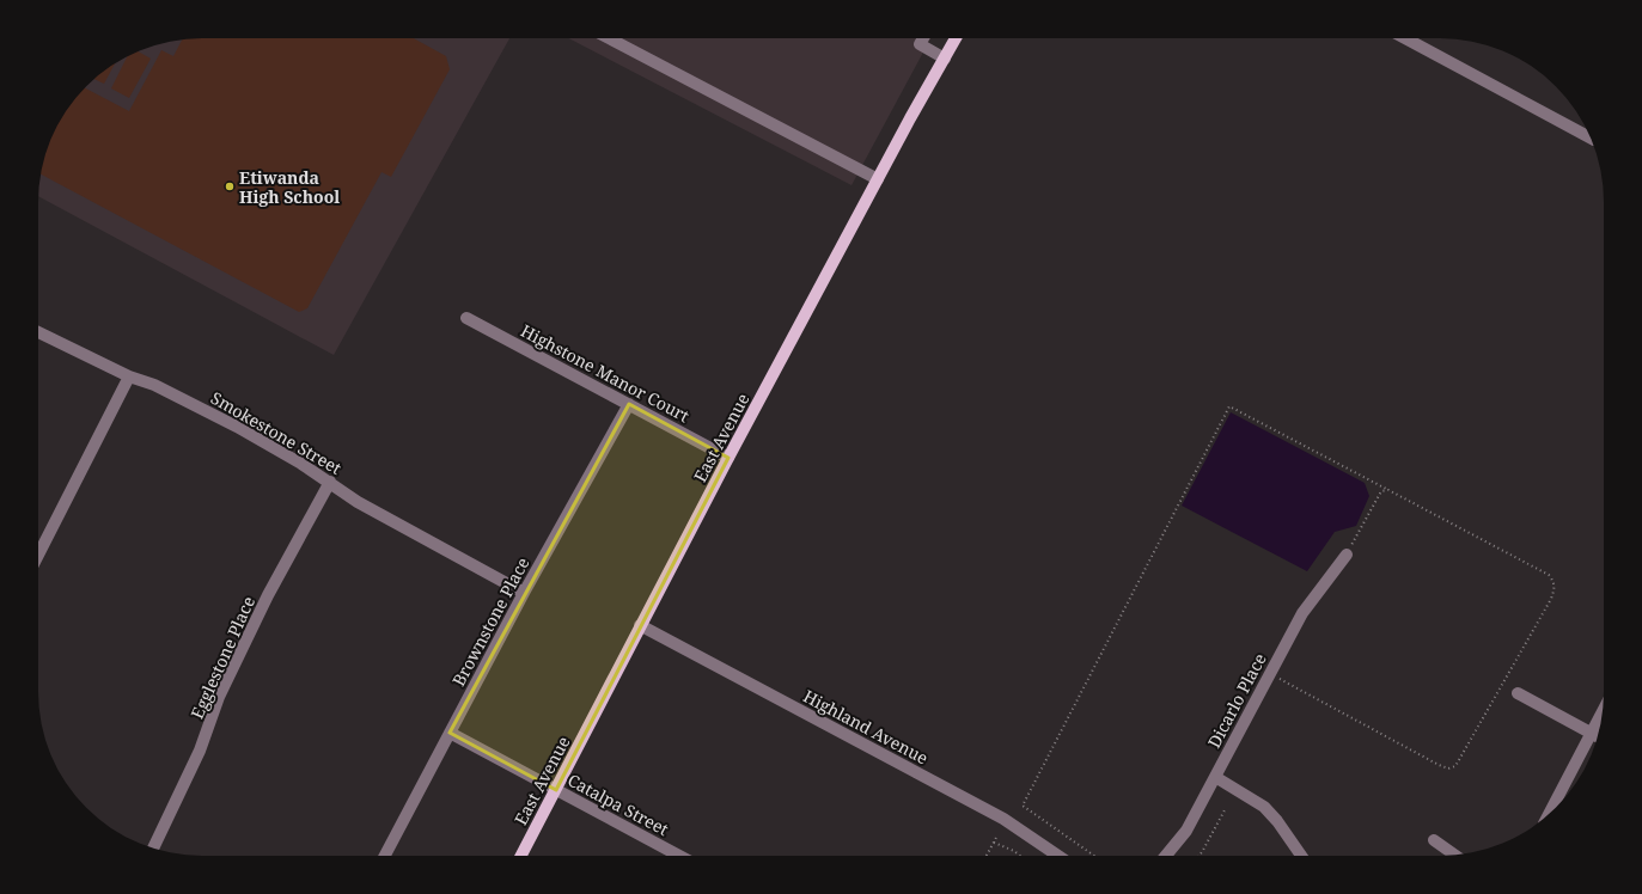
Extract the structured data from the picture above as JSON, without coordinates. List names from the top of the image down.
{
  "streets": {
    "main road": ["East Avenue"],
    "street": [
      "Highstone Manor Court",
      "Smokestone Street",
      "Brownstone Place",
      "Egglestone Place",
      "Dicarlo Place",
      "Highland Avenue",
      "Catalpa Street"
    ]
  },
  "crossings": [
    ["Highstone Manor Court", "East Avenue"],
    ["Highstone Manor Court", "Brownstone Place"],
    ["Smokestone Street", "Brownstone Place"],
    ["Smokestone Street", "Egglestone Place"],
    ["East Avenue", "Highland Avenue"],
    ["East Avenue", "Catalpa Street"],
    ["Brownstone Place", "Catalpa Street"]
  ],
  "places": ["Etiwanda High School"]
}
